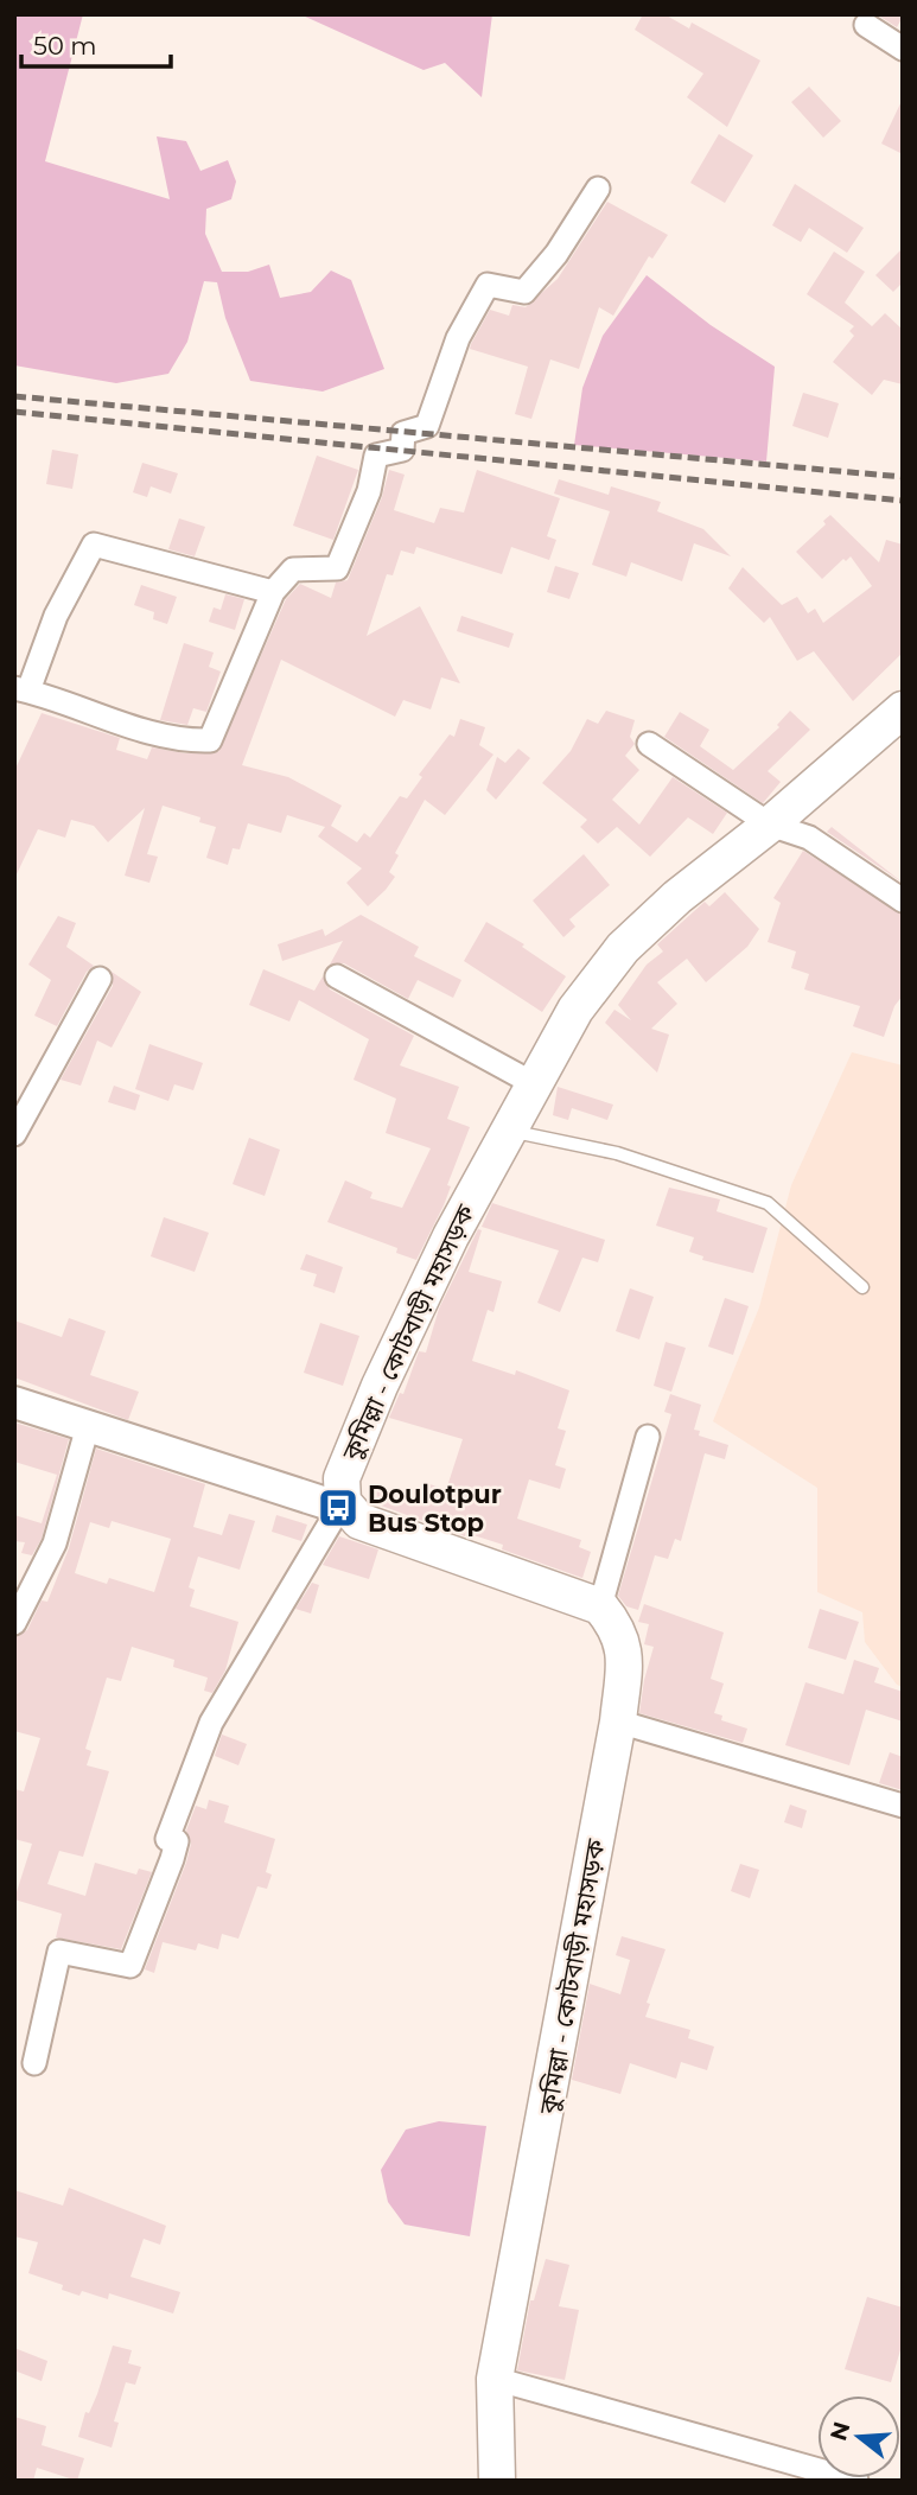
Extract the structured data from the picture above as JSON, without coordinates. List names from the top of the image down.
{
  "streets": {
    "main road": ["কুমিল্লা - কোটবাড়ী মহাসড়ক"]
  },
  "places": {
    "bus stop": ["Doulotpur Bus Stop"]
  },
  "scale_bar": "50 m",
  "north": "left"
}
